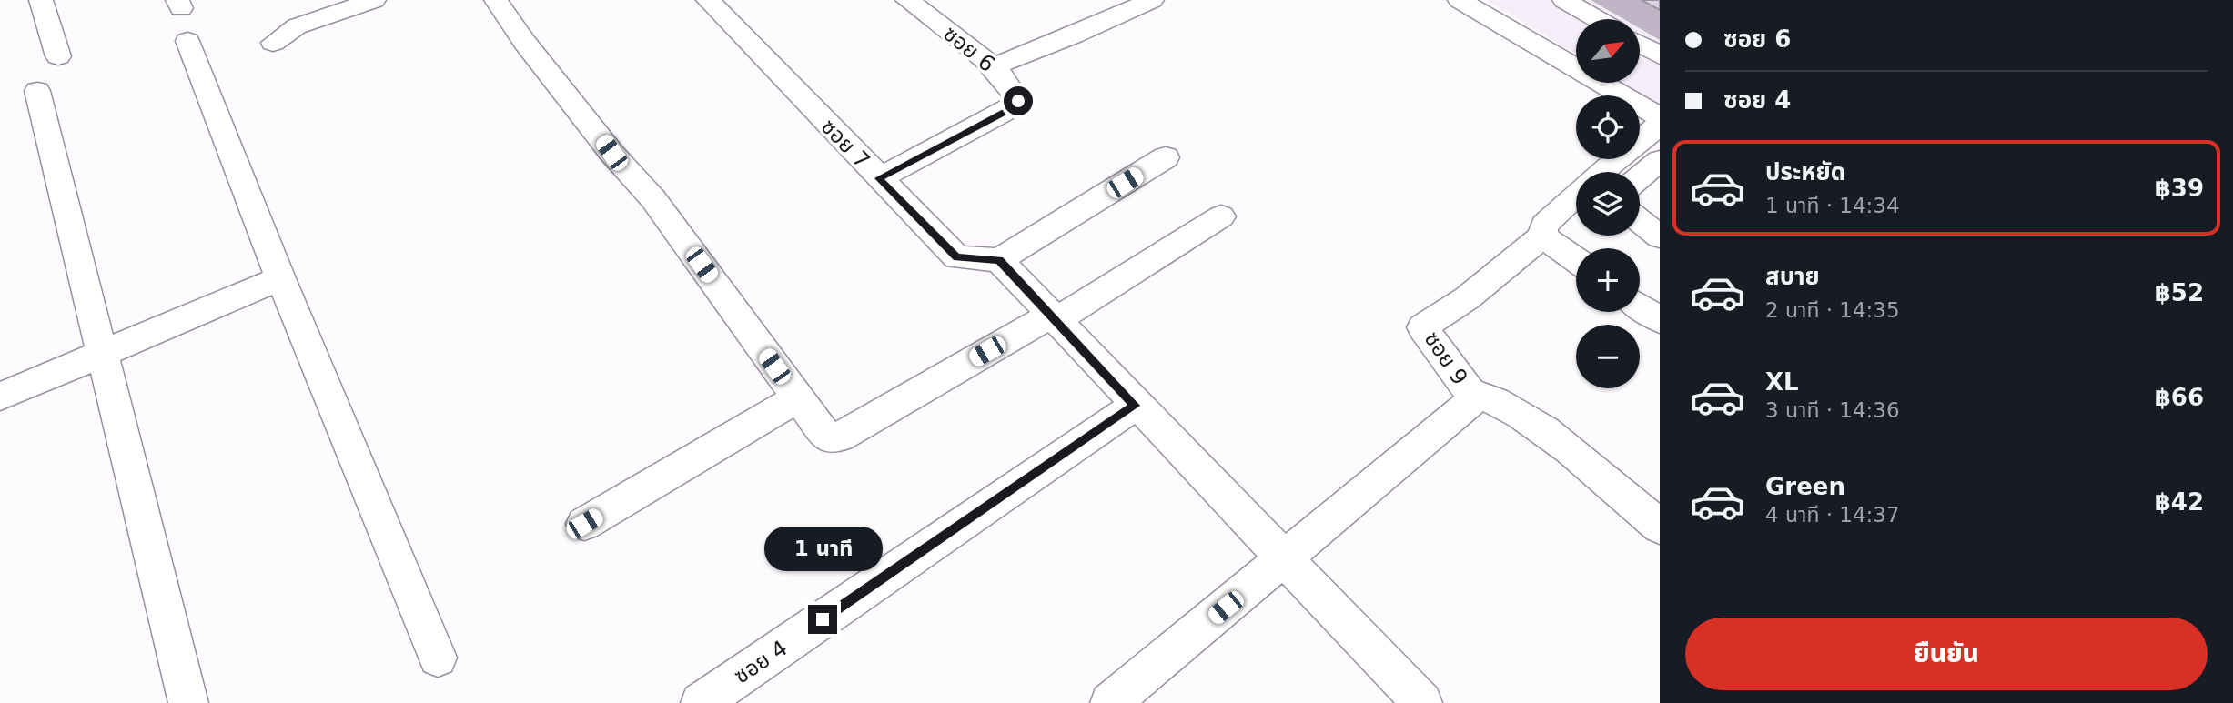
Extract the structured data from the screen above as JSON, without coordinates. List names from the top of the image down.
{
  "streets": {
    "street": [
      "ซอย 6",
      "ซอย 7",
      "ซอย 9",
      "ซอย 4"
    ]
  },
  "crossings": [
    ["ซอย 6", "ซอย 7"]
  ],
  "north": "top right",
  "page": {
    "banner": ["ซอย 6", "ซอย 4"],
    "map_buttons": ["+", "−"],
    "list": [
      {
        "name": "ประหยัด",
        "note": "1 นาที · 14:34",
        "value": "฿39"
      },
      {
        "name": "สบาย",
        "note": "2 นาที · 14:35",
        "value": "฿52"
      },
      {
        "name": "XL",
        "note": "3 นาที · 14:36",
        "value": "฿66"
      },
      {
        "name": "Green",
        "note": "4 นาที · 14:37",
        "value": "฿42"
      }
    ],
    "bubble": "1 นาที",
    "buttons": "ยืนยัน"
  }
}
